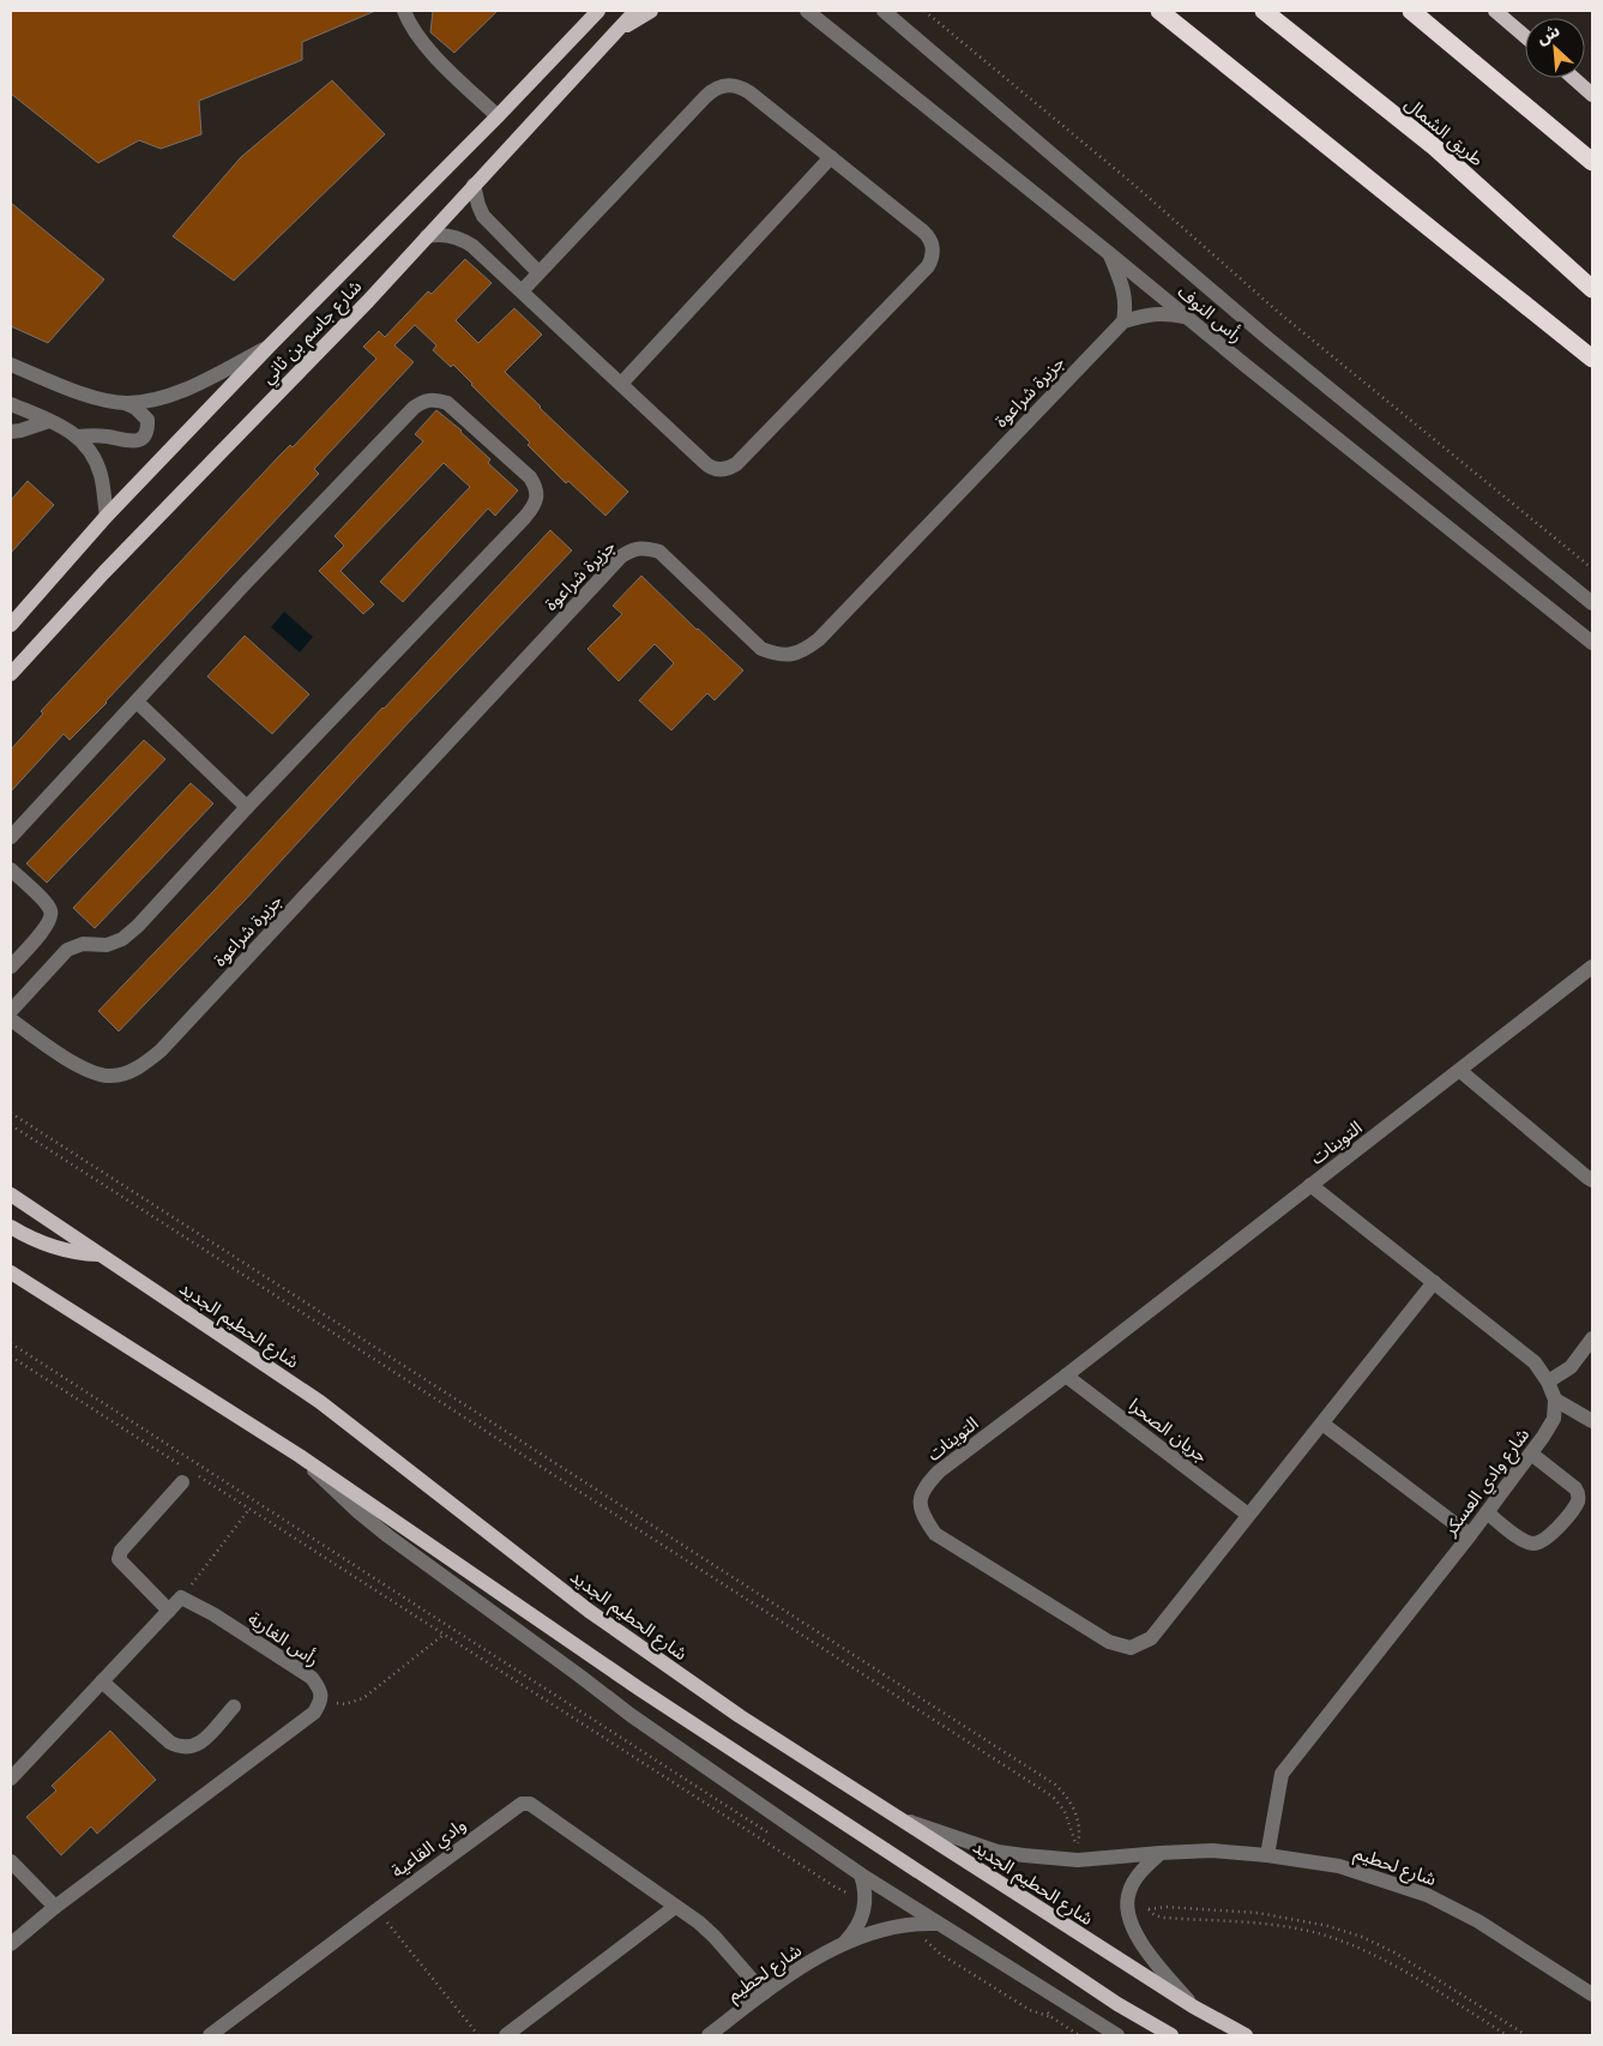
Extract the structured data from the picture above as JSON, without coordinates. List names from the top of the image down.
{
  "streets": {
    "highway": ["طريق الشمال"],
    "main road": ["شارع جاسم بن ثاني", "شارع الحطيم الجديد"],
    "street": [
      "رأس النوف",
      "جزيرة شراعوة",
      "التوينات",
      "جريان الصحرا",
      "شارع وادي العسكر",
      "رأس الغارية",
      "وادي القاعية",
      "شارع لحطيم"
    ]
  },
  "crossings": [
    ["التوينات", "جريان الصحرا"],
    ["شارع الحطيم الجديد", "شارع لحطيم"],
    ["شارع وادي العسكر", "شارع لحطيم"],
    ["وادي القاعية", "شارع لحطيم"]
  ],
  "north": "top left"
}
